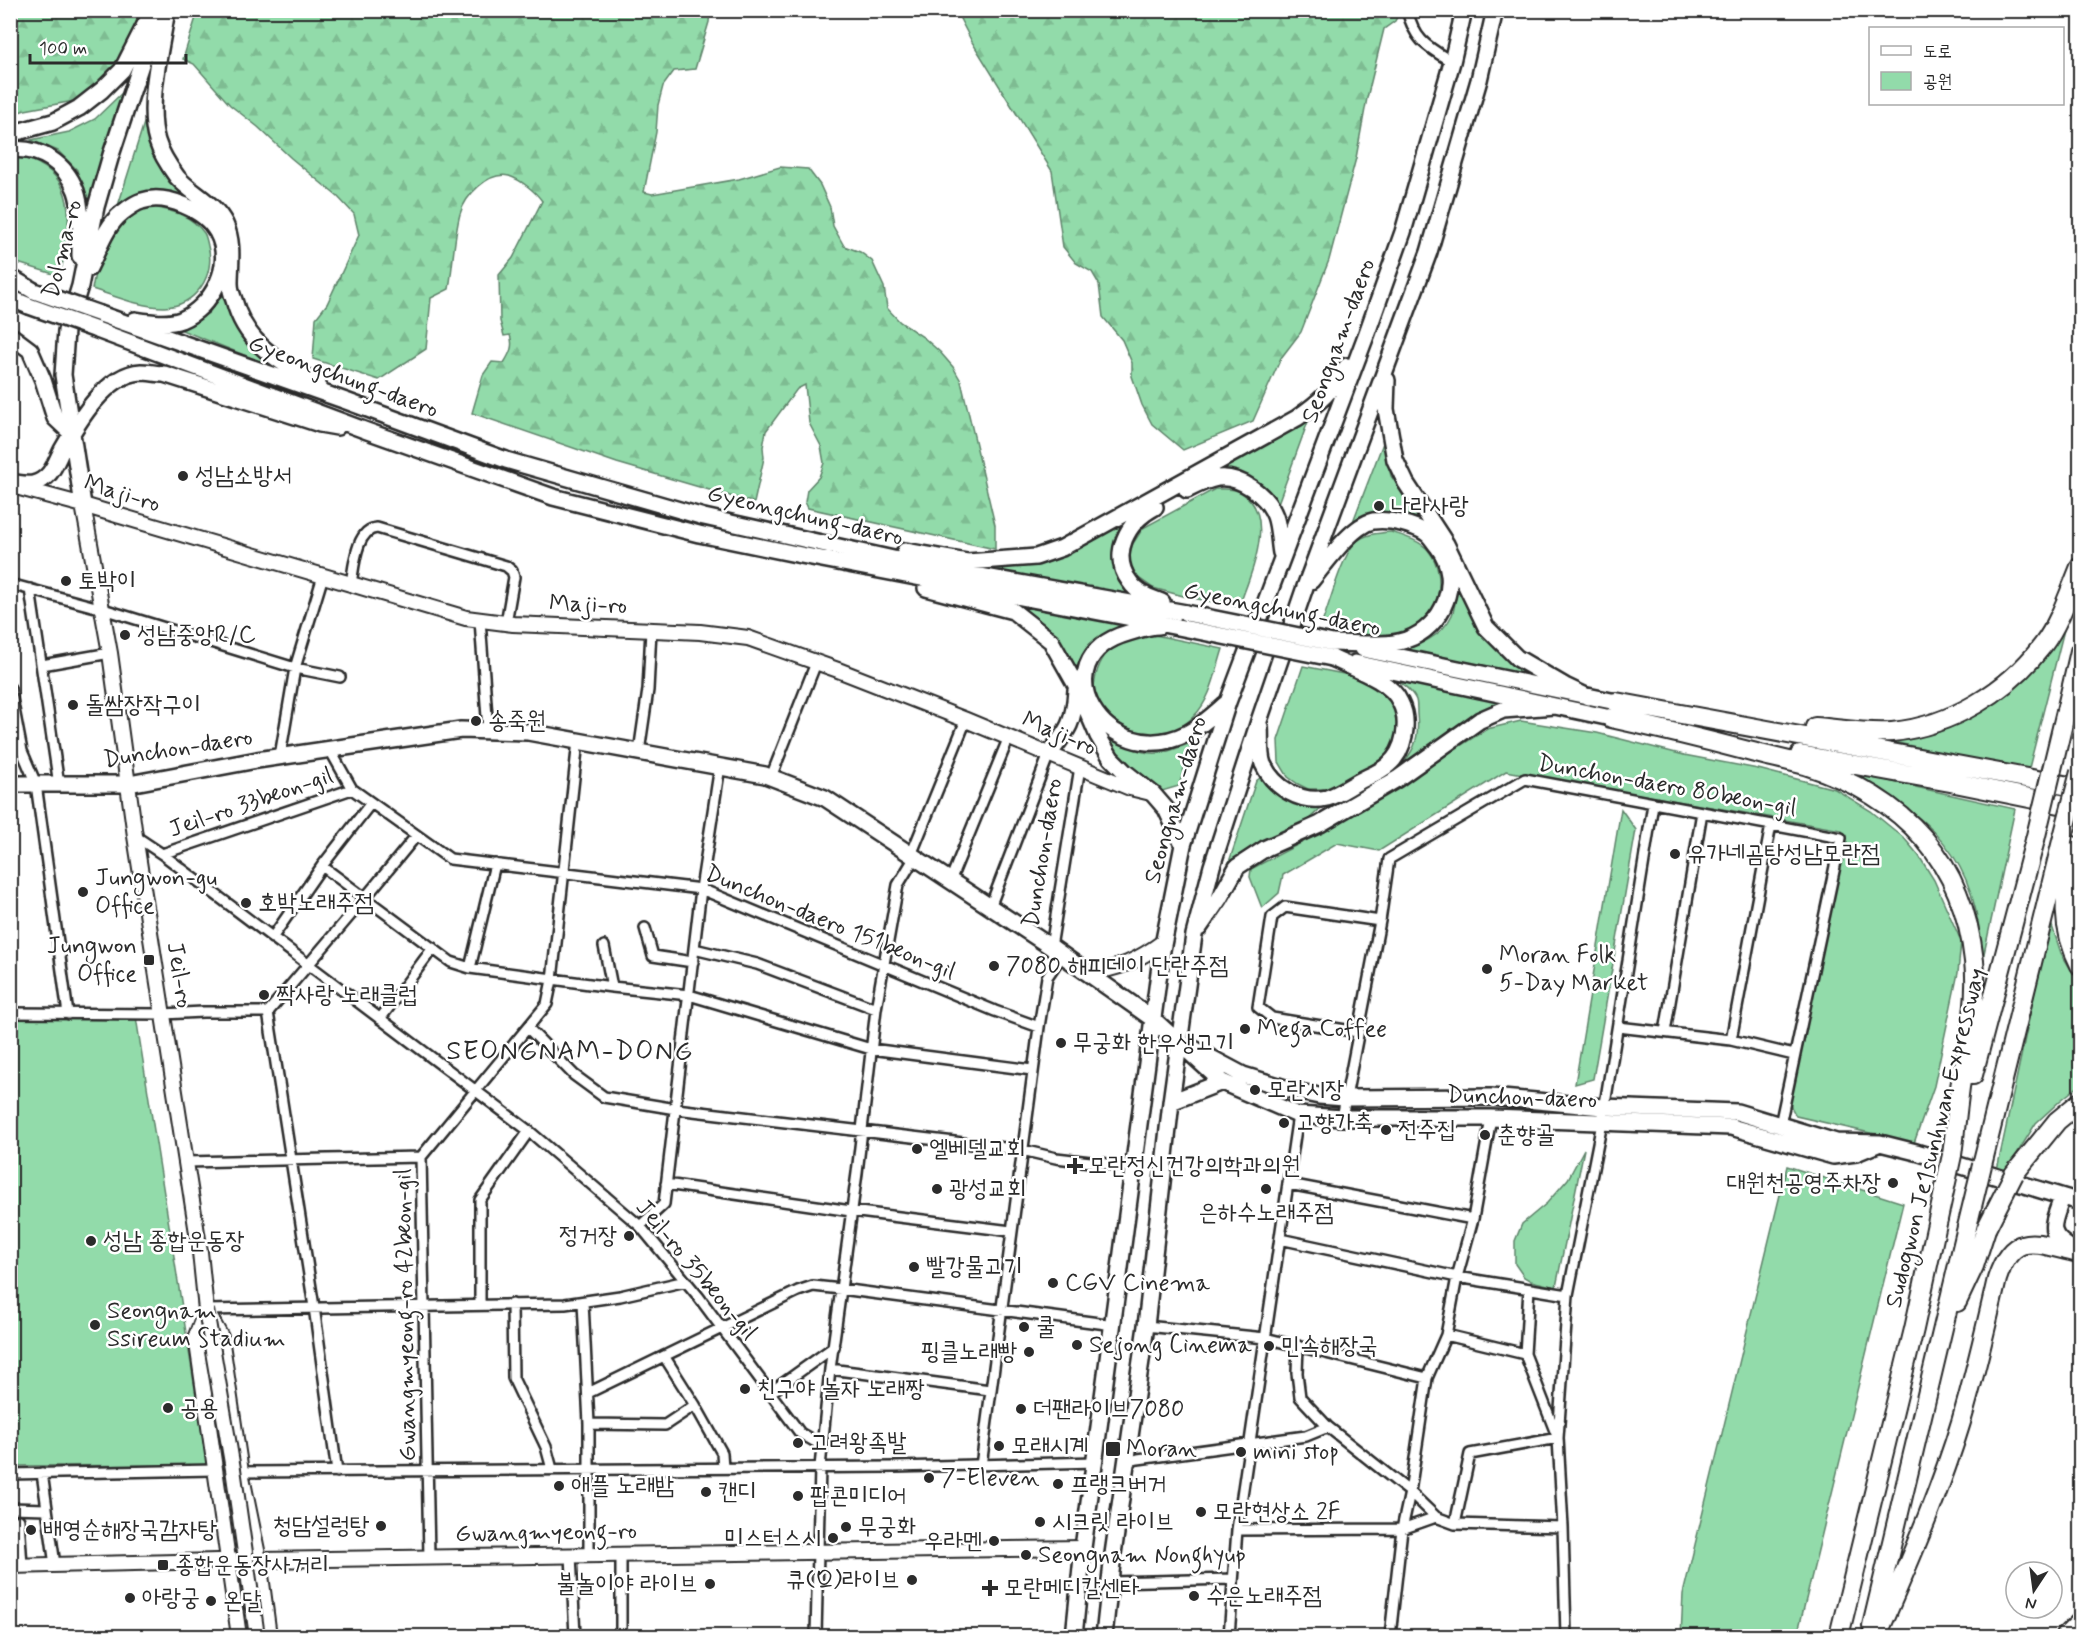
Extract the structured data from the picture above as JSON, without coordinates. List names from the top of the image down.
{
  "streets": {
    "highway": ["Sudogwon Je1sunhwan Expressway"],
    "main road": [
      "Dolma-ro",
      "Seongnam-daero",
      "Gyeongchung-daero",
      "Maji-ro",
      "Dunchon-daero",
      "Jeil-ro",
      "Gwangmyeong-ro"
    ],
    "street": [
      "Dunchon-daero 80beon-gil",
      "Jeil-ro 33beon-gil",
      "Dunchon-daero 151beon-gil",
      "Jeil-ro 35beon-gil",
      "Gwangmyeong-ro 42beon-gil"
    ]
  },
  "crossings": [
    ["Dolma-ro", "Maji-ro"],
    ["Dolma-ro", "Jeil-ro"],
    ["Seongnam-daero", "Dunchon-daero"],
    ["Seongnam-daero", "Gwangmyeong-ro"],
    ["Maji-ro", "Dunchon-daero"],
    ["Maji-ro", "Jeil-ro"],
    ["Dunchon-daero", "Dunchon-daero 80beon-gil"],
    ["Dunchon-daero", "Dunchon-daero 151beon-gil"],
    ["Dunchon-daero", "Jeil-ro"],
    ["Dunchon-daero", "Gwangmyeong-ro 42beon-gil"],
    ["Jeil-ro 33beon-gil", "Dunchon-daero 151beon-gil"],
    ["Jeil-ro 33beon-gil", "Jeil-ro 35beon-gil"],
    ["Dunchon-daero 151beon-gil", "Gwangmyeong-ro 42beon-gil"],
    ["Jeil-ro", "Jeil-ro 35beon-gil"],
    ["Jeil-ro 35beon-gil", "Gwangmyeong-ro 42beon-gil"],
    ["Gwangmyeong-ro 42beon-gil", "Gwangmyeong-ro"]
  ],
  "districts": ["SEONGNAM-DONG"],
  "places": {
    "other": [
      "성남소방서",
      "나라사랑",
      "토박이",
      "성남중앙R/C",
      "돌쌈장작구이",
      "송죽원",
      "유가네곰탕성남모란점",
      "Jungwon-gu Office",
      "호박노래주점",
      "7080 해피데이 단란주점",
      "Moran Folk 5-Day Market",
      "짝사랑 노래클럽",
      "Mega Coffee",
      "무궁화 한우생고기",
      "모란시장",
      "고향가축",
      "전주집",
      "춘향골",
      "엘베델교회",
      "대원천공영주차장",
      "광성교회",
      "은하수노래주점",
      "정거장",
      "성남 종합운동장",
      "빨강물고기",
      "CGV Cinema",
      "Seongnam Ssireum Stadium",
      "쿨",
      "Sejong Cinema",
      "민속해장국",
      "핑클노래빵",
      "친구야 놀자 노래짱",
      "공용",
      "더팬라이브7080",
      "고려왕족발",
      "모래시계",
      "mini stop",
      "7-Eleven",
      "프랭크버거",
      "애플 노래밤",
      "캔디",
      "팝콘미디어",
      "모란현상소 2F",
      "시크릿 라이브",
      "청담설렁탕",
      "무궁화",
      "배영순해장국감자탕",
      "미스터스시",
      "우라멘",
      "Seongnam Nonghyup",
      "큐(Q)라이브",
      "불놀이야 라이브",
      "수은노래주점",
      "아랑궁",
      "온달"
    ],
    "transit": ["Jungwon Office", "Moran", "종합운동장사거리"],
    "health": ["모란정신건강의학과의원", "모란메디칼센타"]
  },
  "legend": ["도로", "공원"],
  "scale_bar": "100 m",
  "north": "bottom"
}
